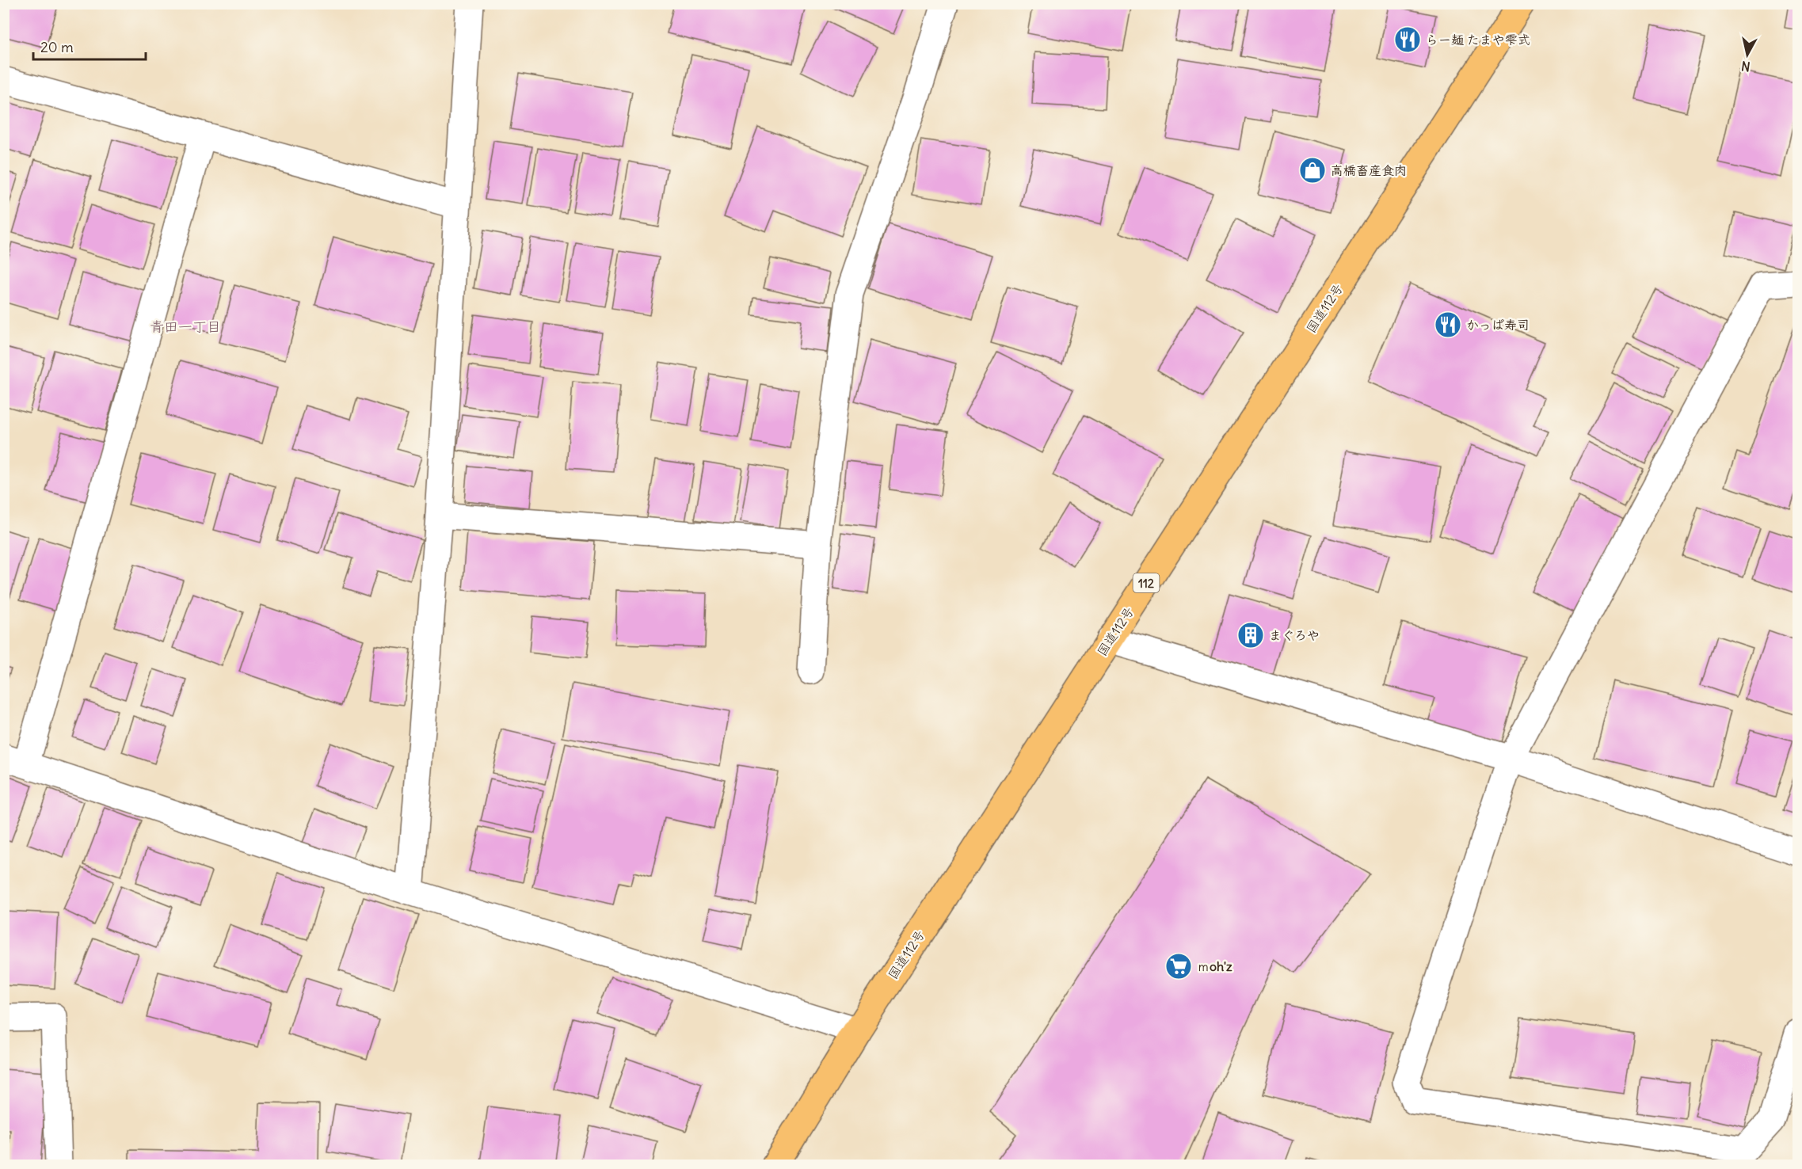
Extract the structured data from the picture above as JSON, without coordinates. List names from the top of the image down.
{
  "streets": {
    "highway": ["国道112号", "112"]
  },
  "districts": ["青田一丁目"],
  "places": {
    "restaurant": ["らー麺 たまや雫式", "かっぱ寿司"],
    "shop": ["高橋畜産食肉"],
    "building": ["まぐろや"],
    "supermarket": ["ｍoh'z"]
  },
  "scale_bar": "20 m",
  "north": "bottom"
}
